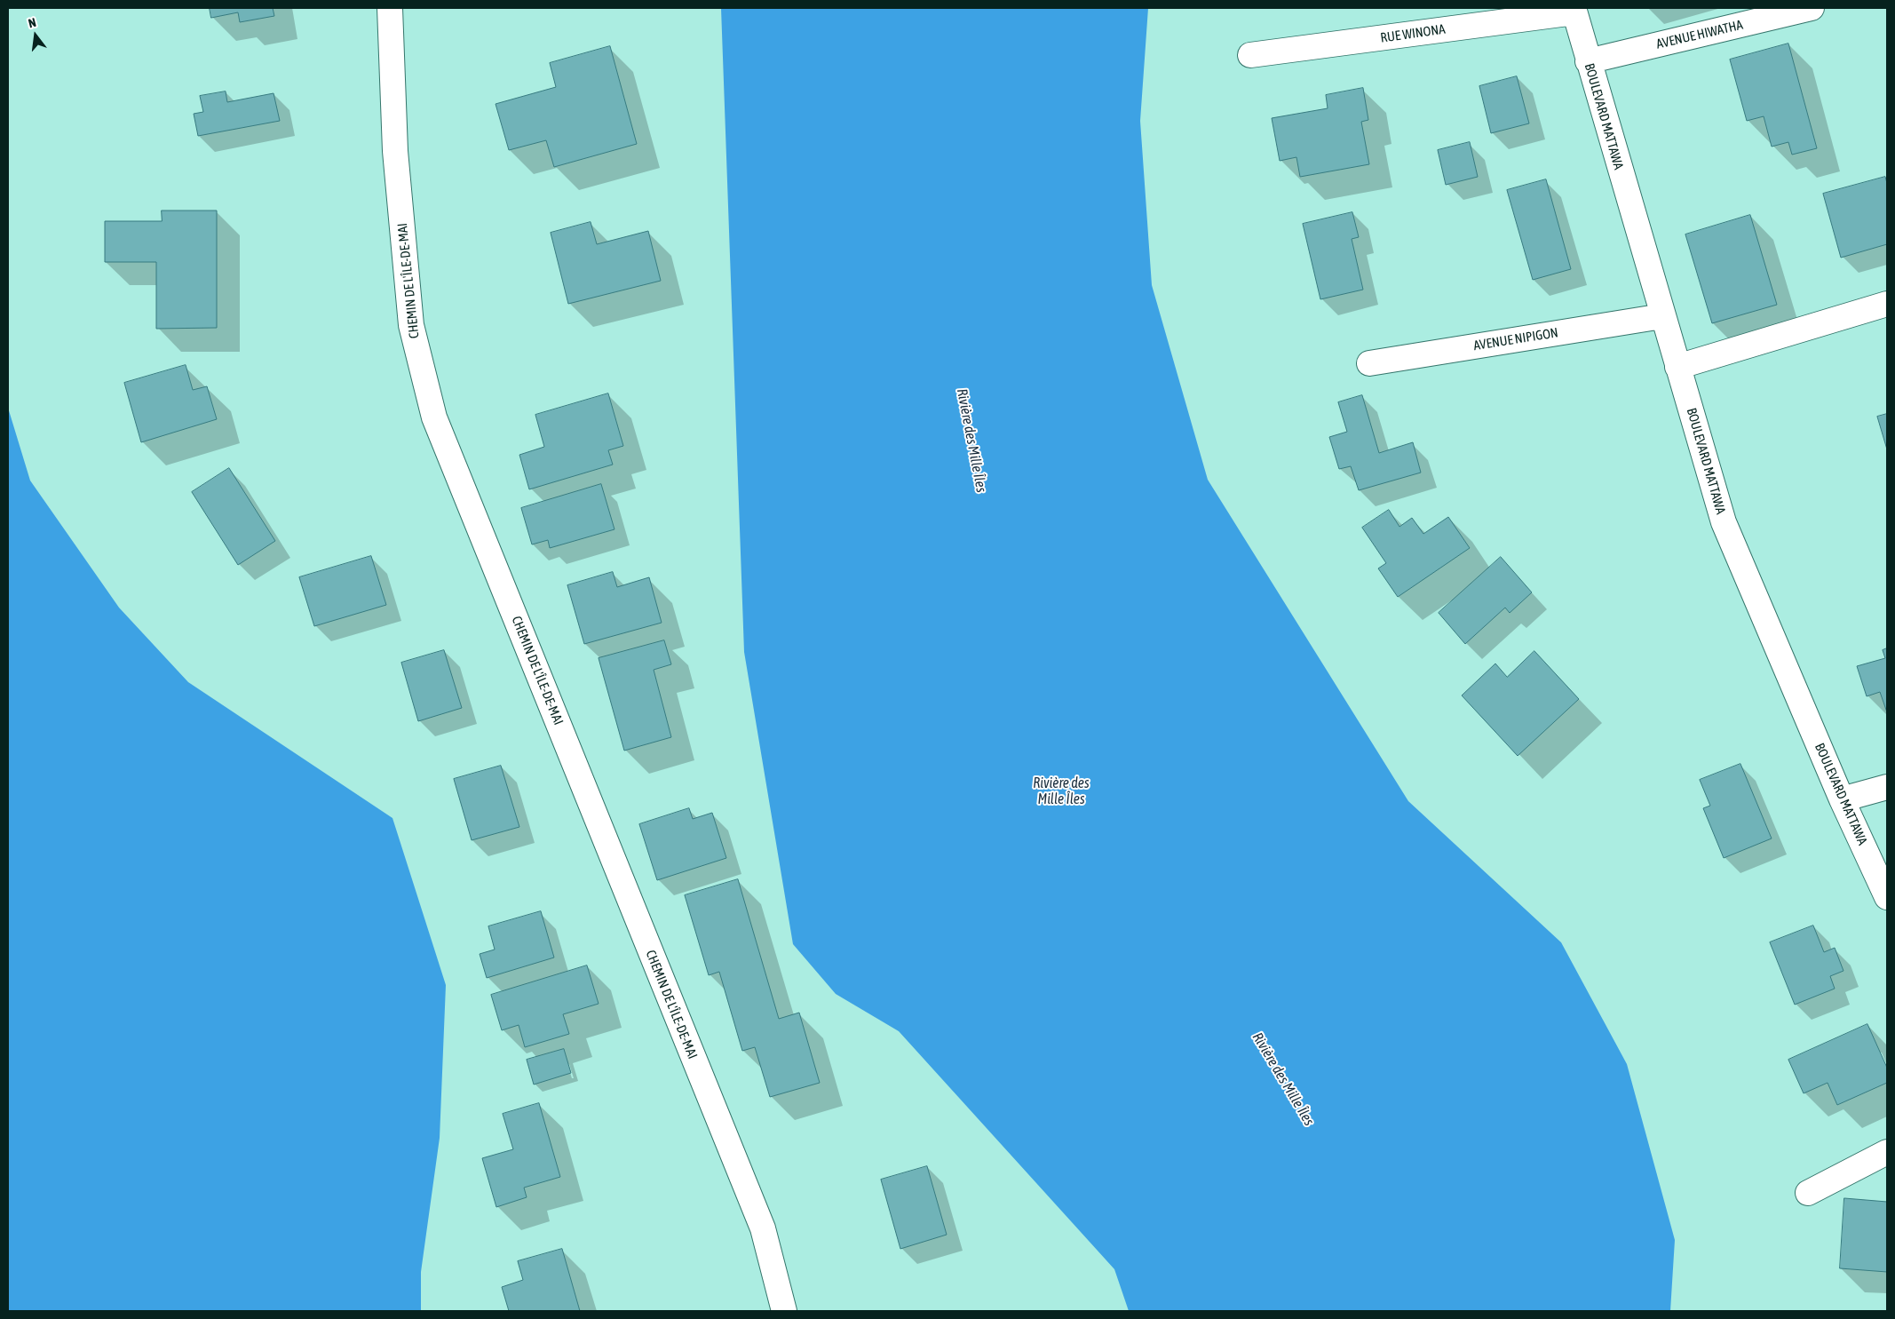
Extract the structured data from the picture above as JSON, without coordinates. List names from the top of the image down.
{
  "streets": {
    "street": [
      "RUE WINONA",
      "AVENUE HIWATHA",
      "BOULEVARD MATTAWA",
      "CHEMIN DE L'ÎLE-DE-MAI",
      "AVENUE NIPIGON"
    ]
  },
  "crossings": [
    ["RUE WINONA", "BOULEVARD MATTAWA"],
    ["AVENUE HIWATHA", "BOULEVARD MATTAWA"],
    ["BOULEVARD MATTAWA", "AVENUE NIPIGON"]
  ],
  "water": ["Rivière des Mille Îles"],
  "north": "top"
}
